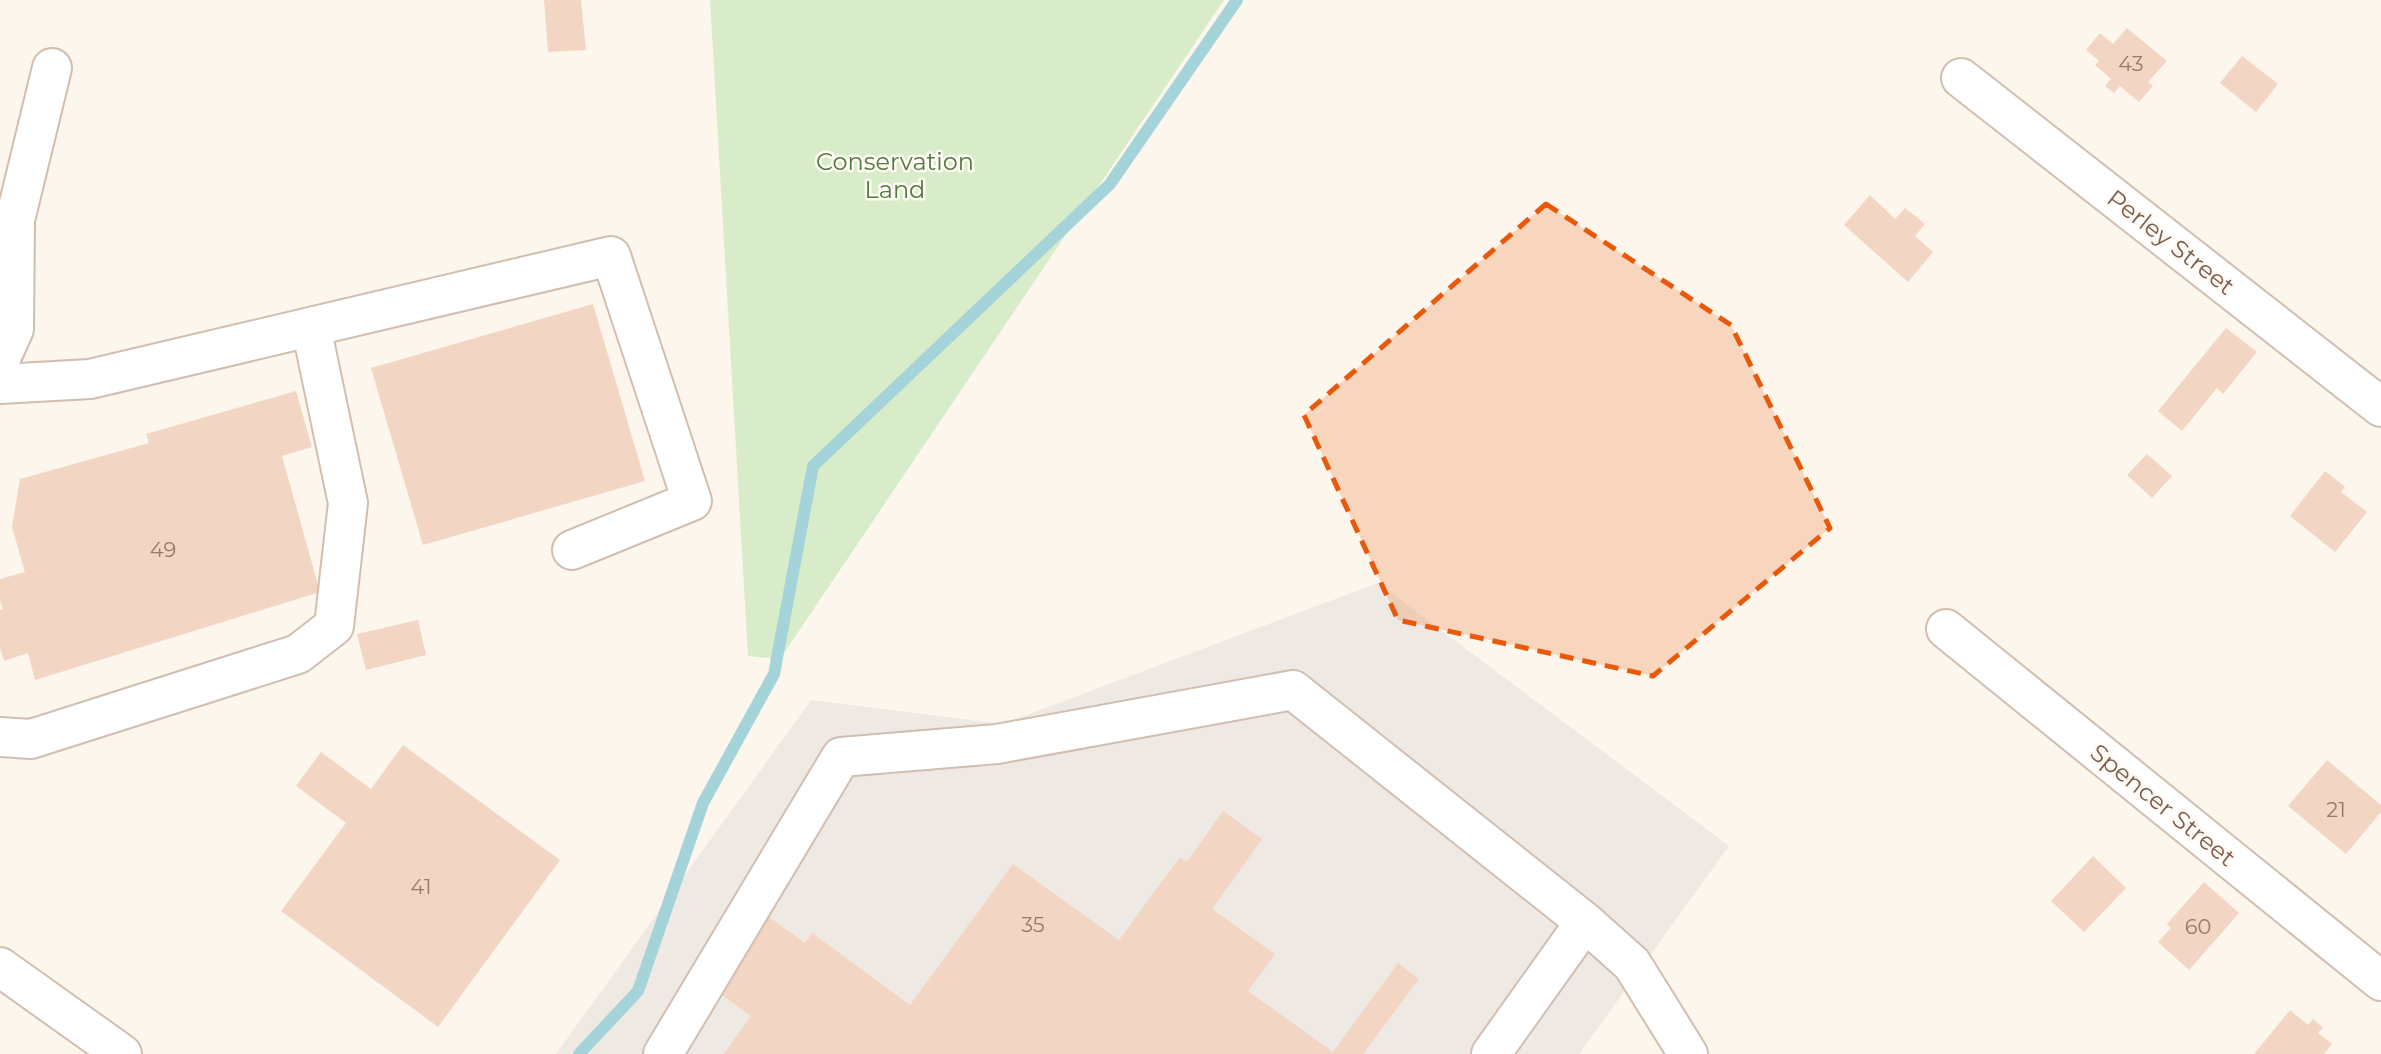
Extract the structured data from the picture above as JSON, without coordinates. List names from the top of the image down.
{
  "streets": {
    "street": ["Perley Street", "Spencer Street"]
  },
  "parks": ["Conservation Land"],
  "house_numbers": [
    "43",
    "49",
    "21",
    "41",
    "35",
    "60"
  ]
}
